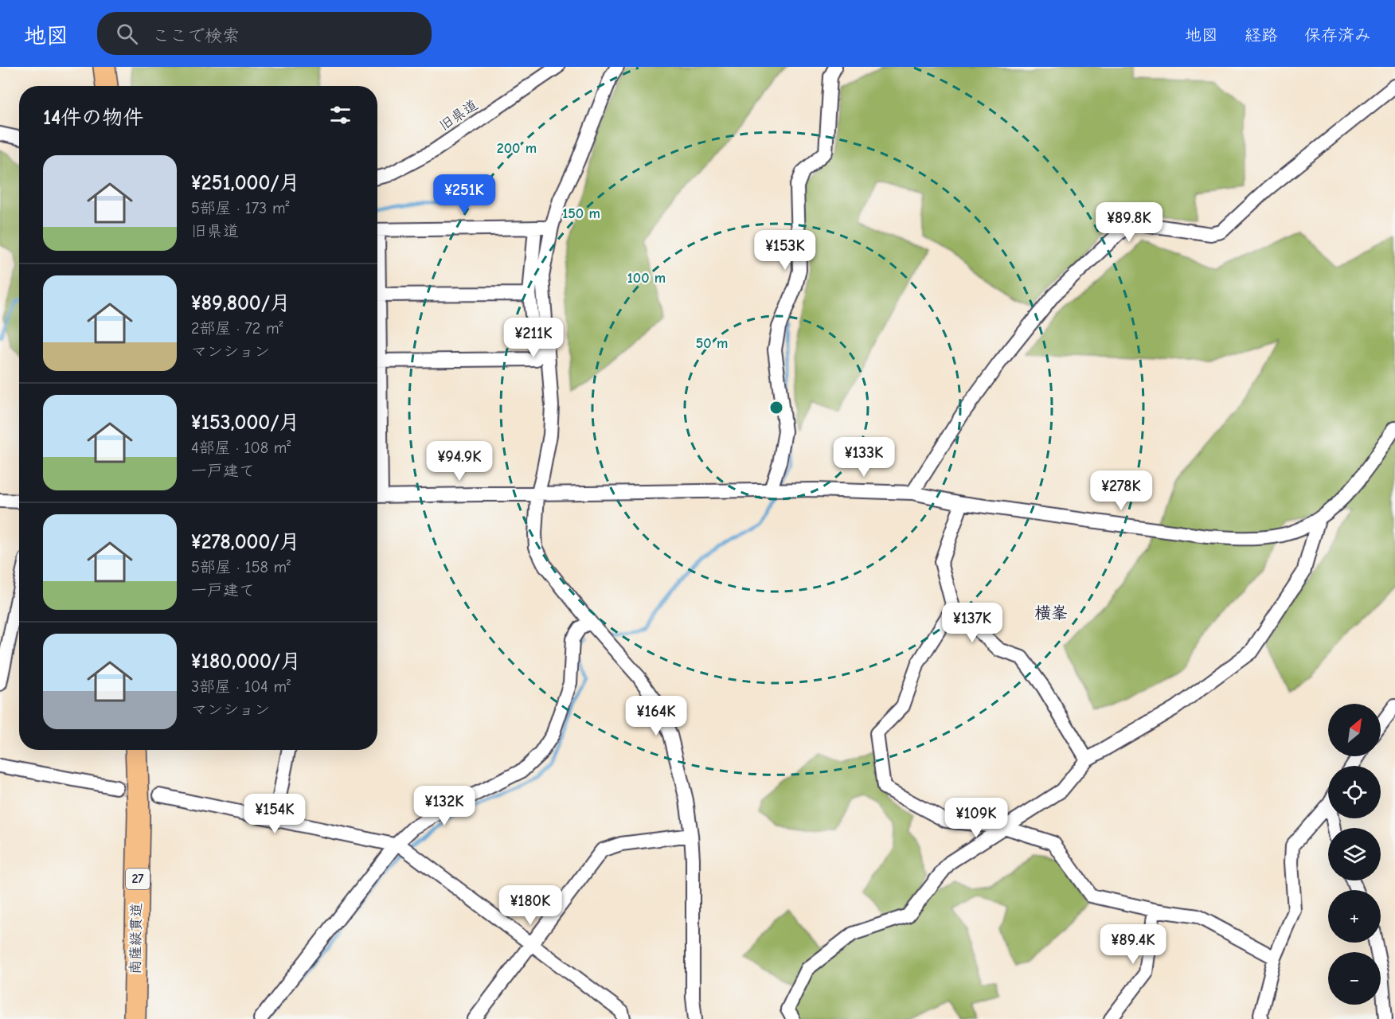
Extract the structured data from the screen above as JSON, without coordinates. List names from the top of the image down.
{
  "streets": {
    "main road": ["27", "南薩縦貫道"],
    "street": ["旧県道"]
  },
  "districts": ["横峯"],
  "north": "top right",
  "page": {
    "header": "地図",
    "search": "ここで検索",
    "nav": ["地図", "経路", "保存済み"],
    "heading": "14件の物件",
    "list": [
      {
        "name": "¥251,000/月",
        "note": "5部屋 · 173 m² · 旧県道"
      },
      {
        "name": "¥89,800/月",
        "note": "2部屋 · 72 m² · マンション"
      },
      {
        "name": "¥153,000/月",
        "note": "4部屋 · 108 m² · 一戸建て"
      },
      {
        "name": "¥278,000/月",
        "note": "5部屋 · 158 m² · 一戸建て"
      },
      {
        "name": "¥180,000/月",
        "note": "3部屋 · 104 m² · マンション"
      }
    ],
    "price": [
      "¥251K",
      "¥89.8K",
      "¥153K",
      "¥211K",
      "¥133K",
      "¥94.9K",
      "¥278K",
      "¥137K",
      "¥164K",
      "¥132K",
      "¥154K",
      "¥109K",
      "¥180K",
      "¥89.4K"
    ],
    "map_buttons": ["+", "−"]
  },
  "rings": [
    "200 m",
    "150 m",
    "100 m",
    "50 m"
  ]
}
